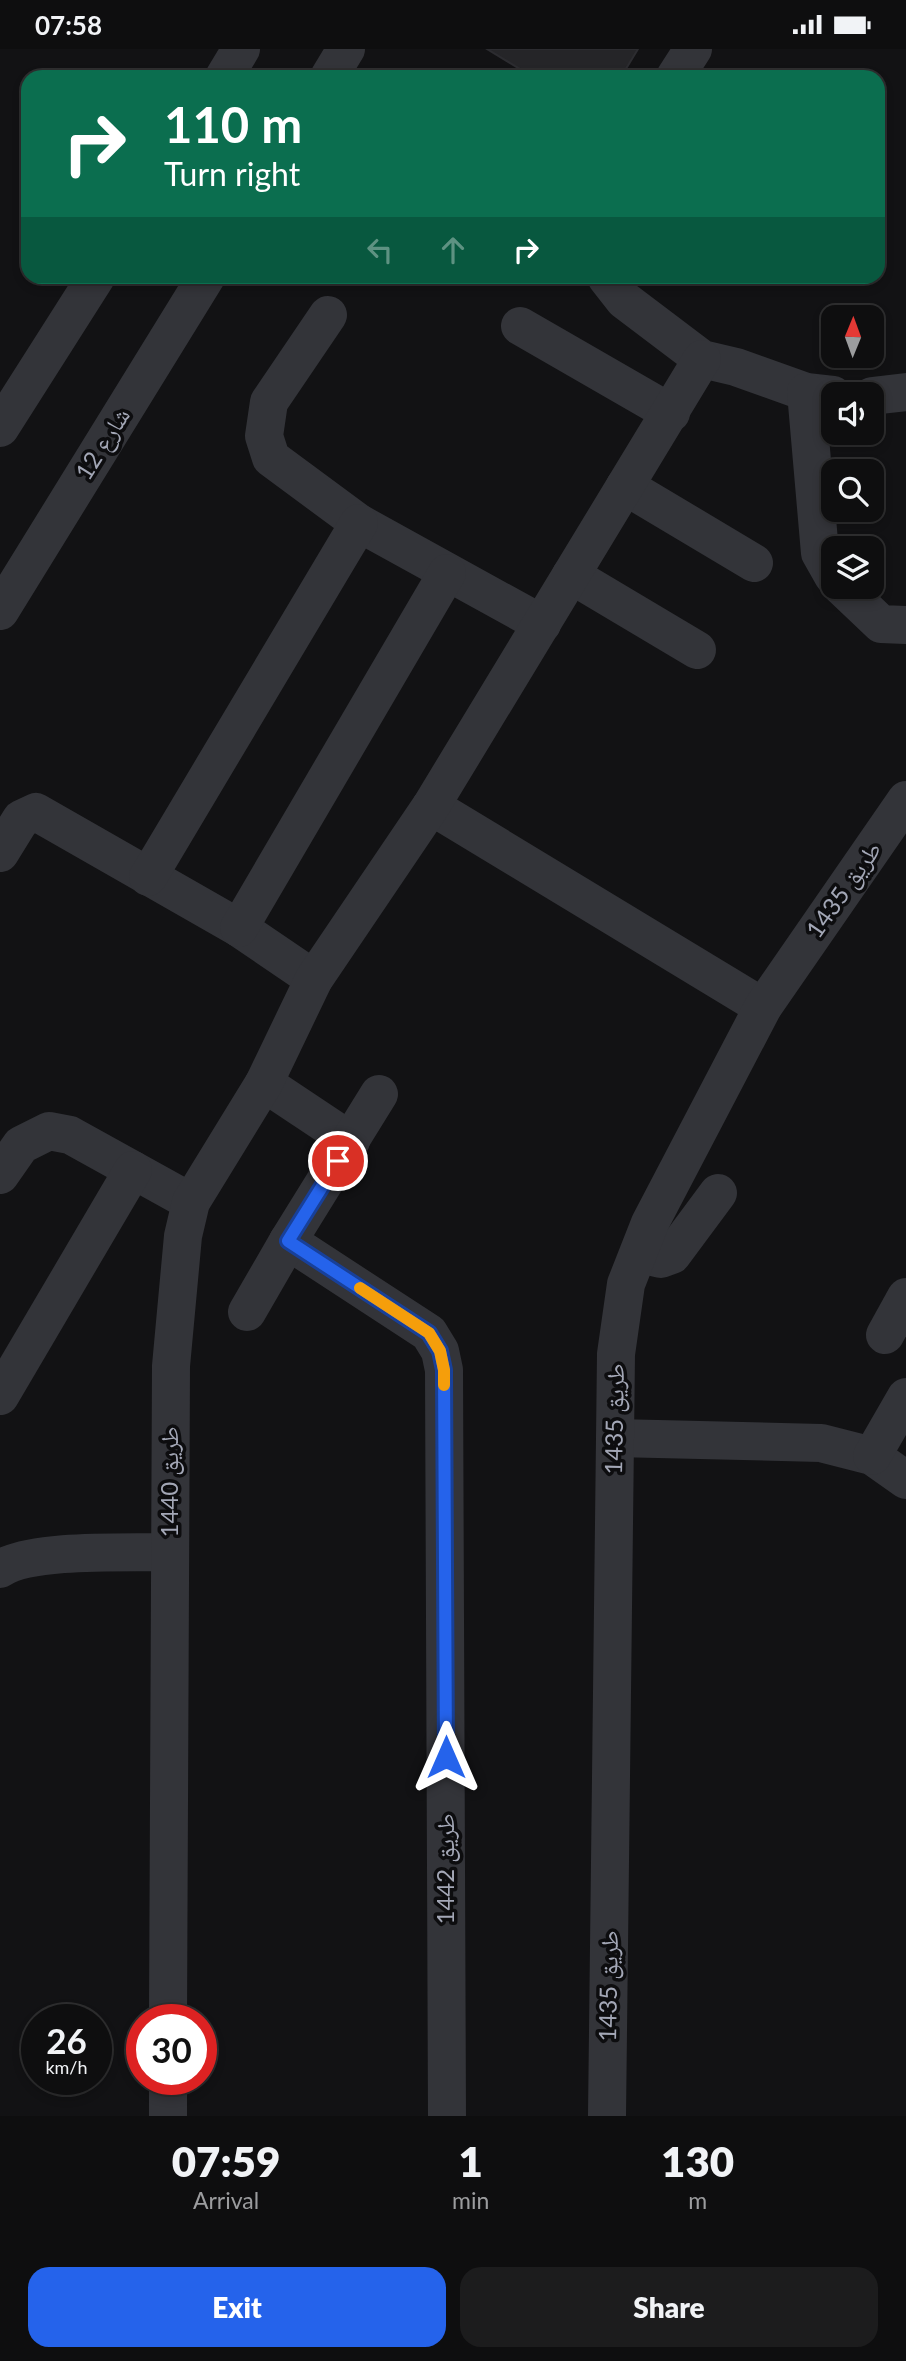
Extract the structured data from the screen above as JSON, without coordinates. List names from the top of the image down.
{
  "streets": {
    "street": [
      "شارع 12",
      "طريق 1435",
      "طريق 1440",
      "طريق 1442"
    ]
  },
  "north": "top",
  "page": {
    "status": "07:58",
    "turn": ["110 m", "Turn right"],
    "speed": "26 km/h",
    "limit": "30",
    "eta": [
      "07:59",
      "Arrival",
      "1",
      "min",
      "130",
      "m"
    ],
    "buttons": ["Exit", "Share"]
  }
}
